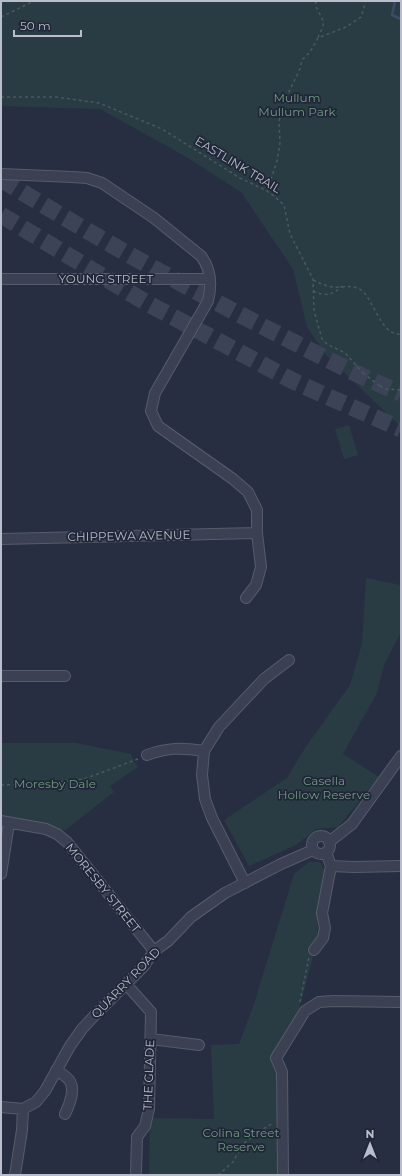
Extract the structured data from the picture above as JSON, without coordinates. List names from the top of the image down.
{
  "streets": {
    "street": [
      "YOUNG STREET",
      "CHIPPEWA AVENUE",
      "MORESBY STREET",
      "QUARRY ROAD",
      "THE GLADE"
    ],
    "path": ["EASTLINK TRAIL"]
  },
  "crossings": [
    ["MORESBY STREET", "QUARRY ROAD"],
    ["QUARRY ROAD", "THE GLADE"]
  ],
  "parks": [
    "Mullum Mullum Park",
    "Casella Hollow Reserve",
    "Moresby Dale",
    "Colina Street Reserve"
  ],
  "scale_bar": "50 m",
  "north": "top"
}
